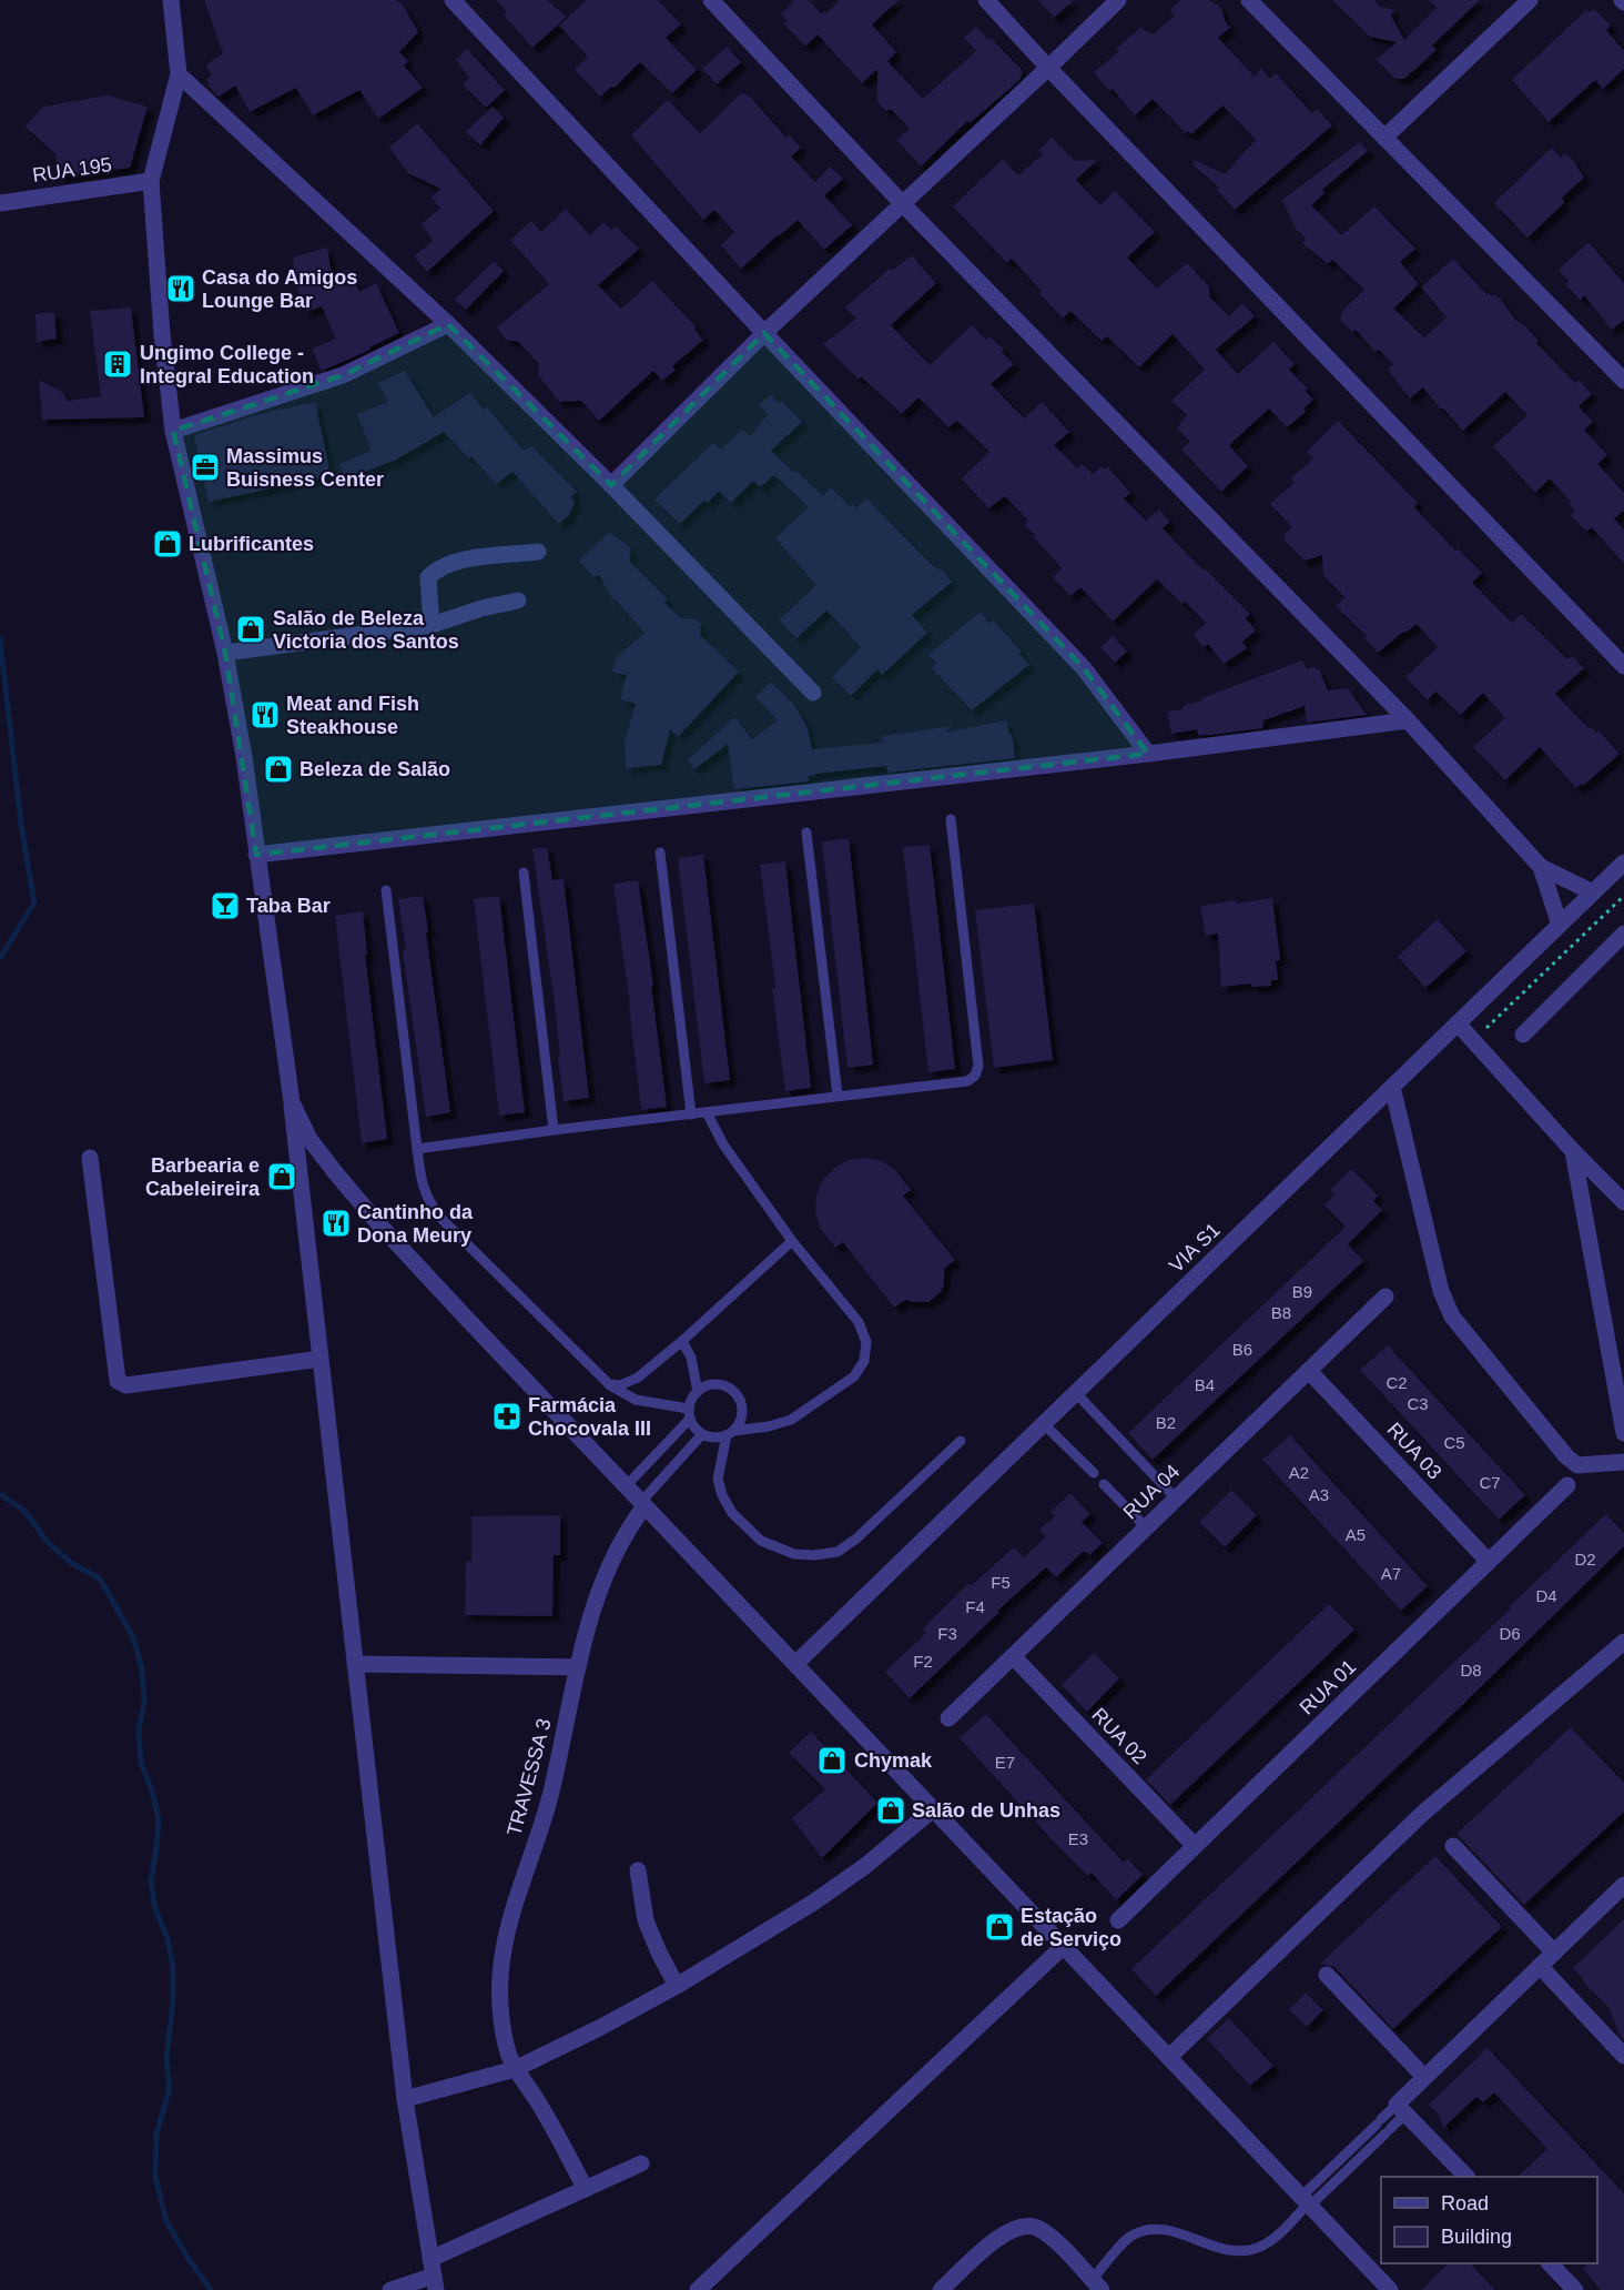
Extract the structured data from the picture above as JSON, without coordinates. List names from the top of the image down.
{
  "streets": {
    "street": [
      "RUA 195",
      "VIA S1",
      "RUA 03",
      "RUA 04",
      "RUA 01",
      "RUA 02",
      "TRAVESSA 3"
    ]
  },
  "crossings": [
    ["RUA 03", "RUA 04"],
    ["RUA 03", "RUA 01"],
    ["RUA 04", "RUA 02"],
    ["RUA 01", "RUA 02"]
  ],
  "places": {
    "restaurant": ["Casa do Amigos Lounge Bar", "Meat and Fish Steakhouse", "Cantinho da Dona Meury"],
    "building": ["Ungimo College - Integral Education"],
    "office": ["Massimus Buisness Center"],
    "shop": [
      "Lubrificantes",
      "Salão de Beleza Victoria dos Santos",
      "Beleza de Salão",
      "Barbearia e Cabeleireira",
      "Chymak",
      "Salão de Unhas",
      "Estação de Serviço"
    ],
    "bar": ["Taba Bar"],
    "pharmacy": ["Farmácia Chocovala III"]
  },
  "house_numbers": [
    "B9",
    "B8",
    "B6",
    "C2",
    "B4",
    "C3",
    "B2",
    "C5",
    "A2",
    "C7",
    "A3",
    "A5",
    "D2",
    "A7",
    "F5",
    "D4",
    "F4",
    "F3",
    "D6",
    "F2",
    "D8",
    "E7",
    "E3"
  ],
  "legend": ["Road", "Building"]
}
